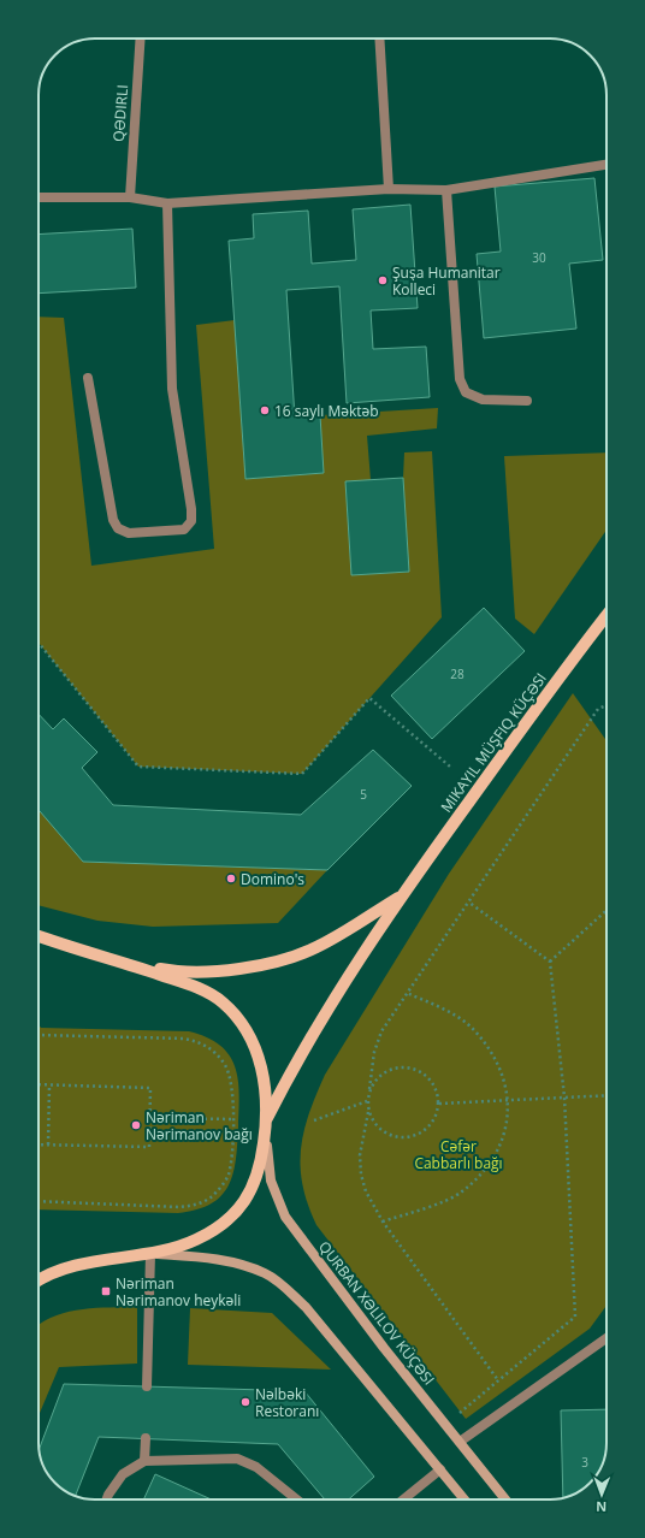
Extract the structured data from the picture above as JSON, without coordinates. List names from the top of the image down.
{
  "streets": {
    "main road": ["QURBAN XƏLILOV KÜÇƏSI"],
    "street": ["QƏDIRLI"]
  },
  "parks": ["Cəfər Cabbarlı bağı"],
  "places": {
    "other": [
      "Şuşa Humanitar Kolleci",
      "16 saylı Məktəb",
      "Domino's",
      "Nəriman Nərimanov bağı",
      "Nəlbəki Restoranı"
    ],
    "transit": ["Nəriman Nərimanov heykəli"]
  },
  "house_numbers": [
    "30",
    "28",
    "5",
    "3"
  ],
  "north": "bottom"
}
